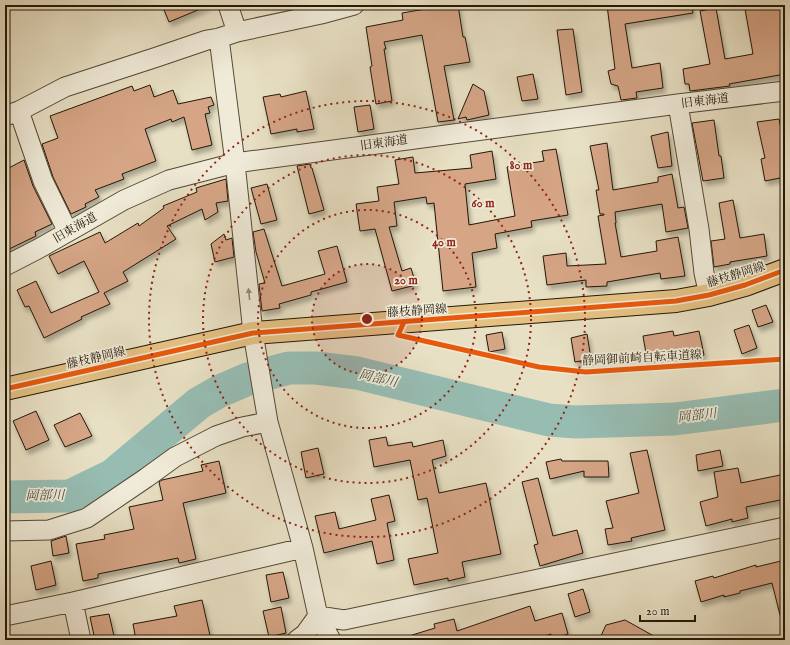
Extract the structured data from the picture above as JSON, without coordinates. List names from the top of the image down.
{
  "streets": {
    "main road": ["藤枝静岡線"],
    "street": ["旧東海道"],
    "cycle path": ["静岡御前崎自転車道線"]
  },
  "water": ["岡部川"],
  "scale_bar": "20 m",
  "rings": [
    "80 m",
    "60 m",
    "40 m",
    "20 m"
  ]
}
